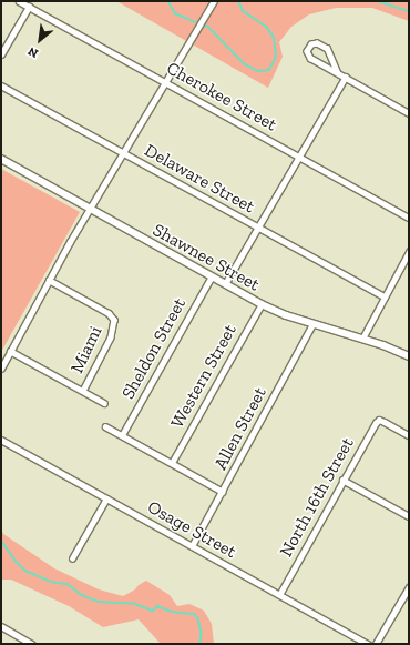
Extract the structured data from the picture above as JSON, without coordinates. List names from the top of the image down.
{
  "streets": {
    "street": [
      "Cherokee Street",
      "Delaware Street",
      "Shawnee Street",
      "Sheldon Street",
      "Miami",
      "Western Street",
      "Allen Street",
      "North 16th Street",
      "Osage Street"
    ]
  },
  "crossings": [
    ["Shawnee Street", "Sheldon Street"],
    ["Shawnee Street", "Western Street"],
    ["Shawnee Street", "Allen Street"],
    ["Allen Street", "Osage Street"],
    ["North 16th Street", "Osage Street"]
  ],
  "north": "bottom left"
}
